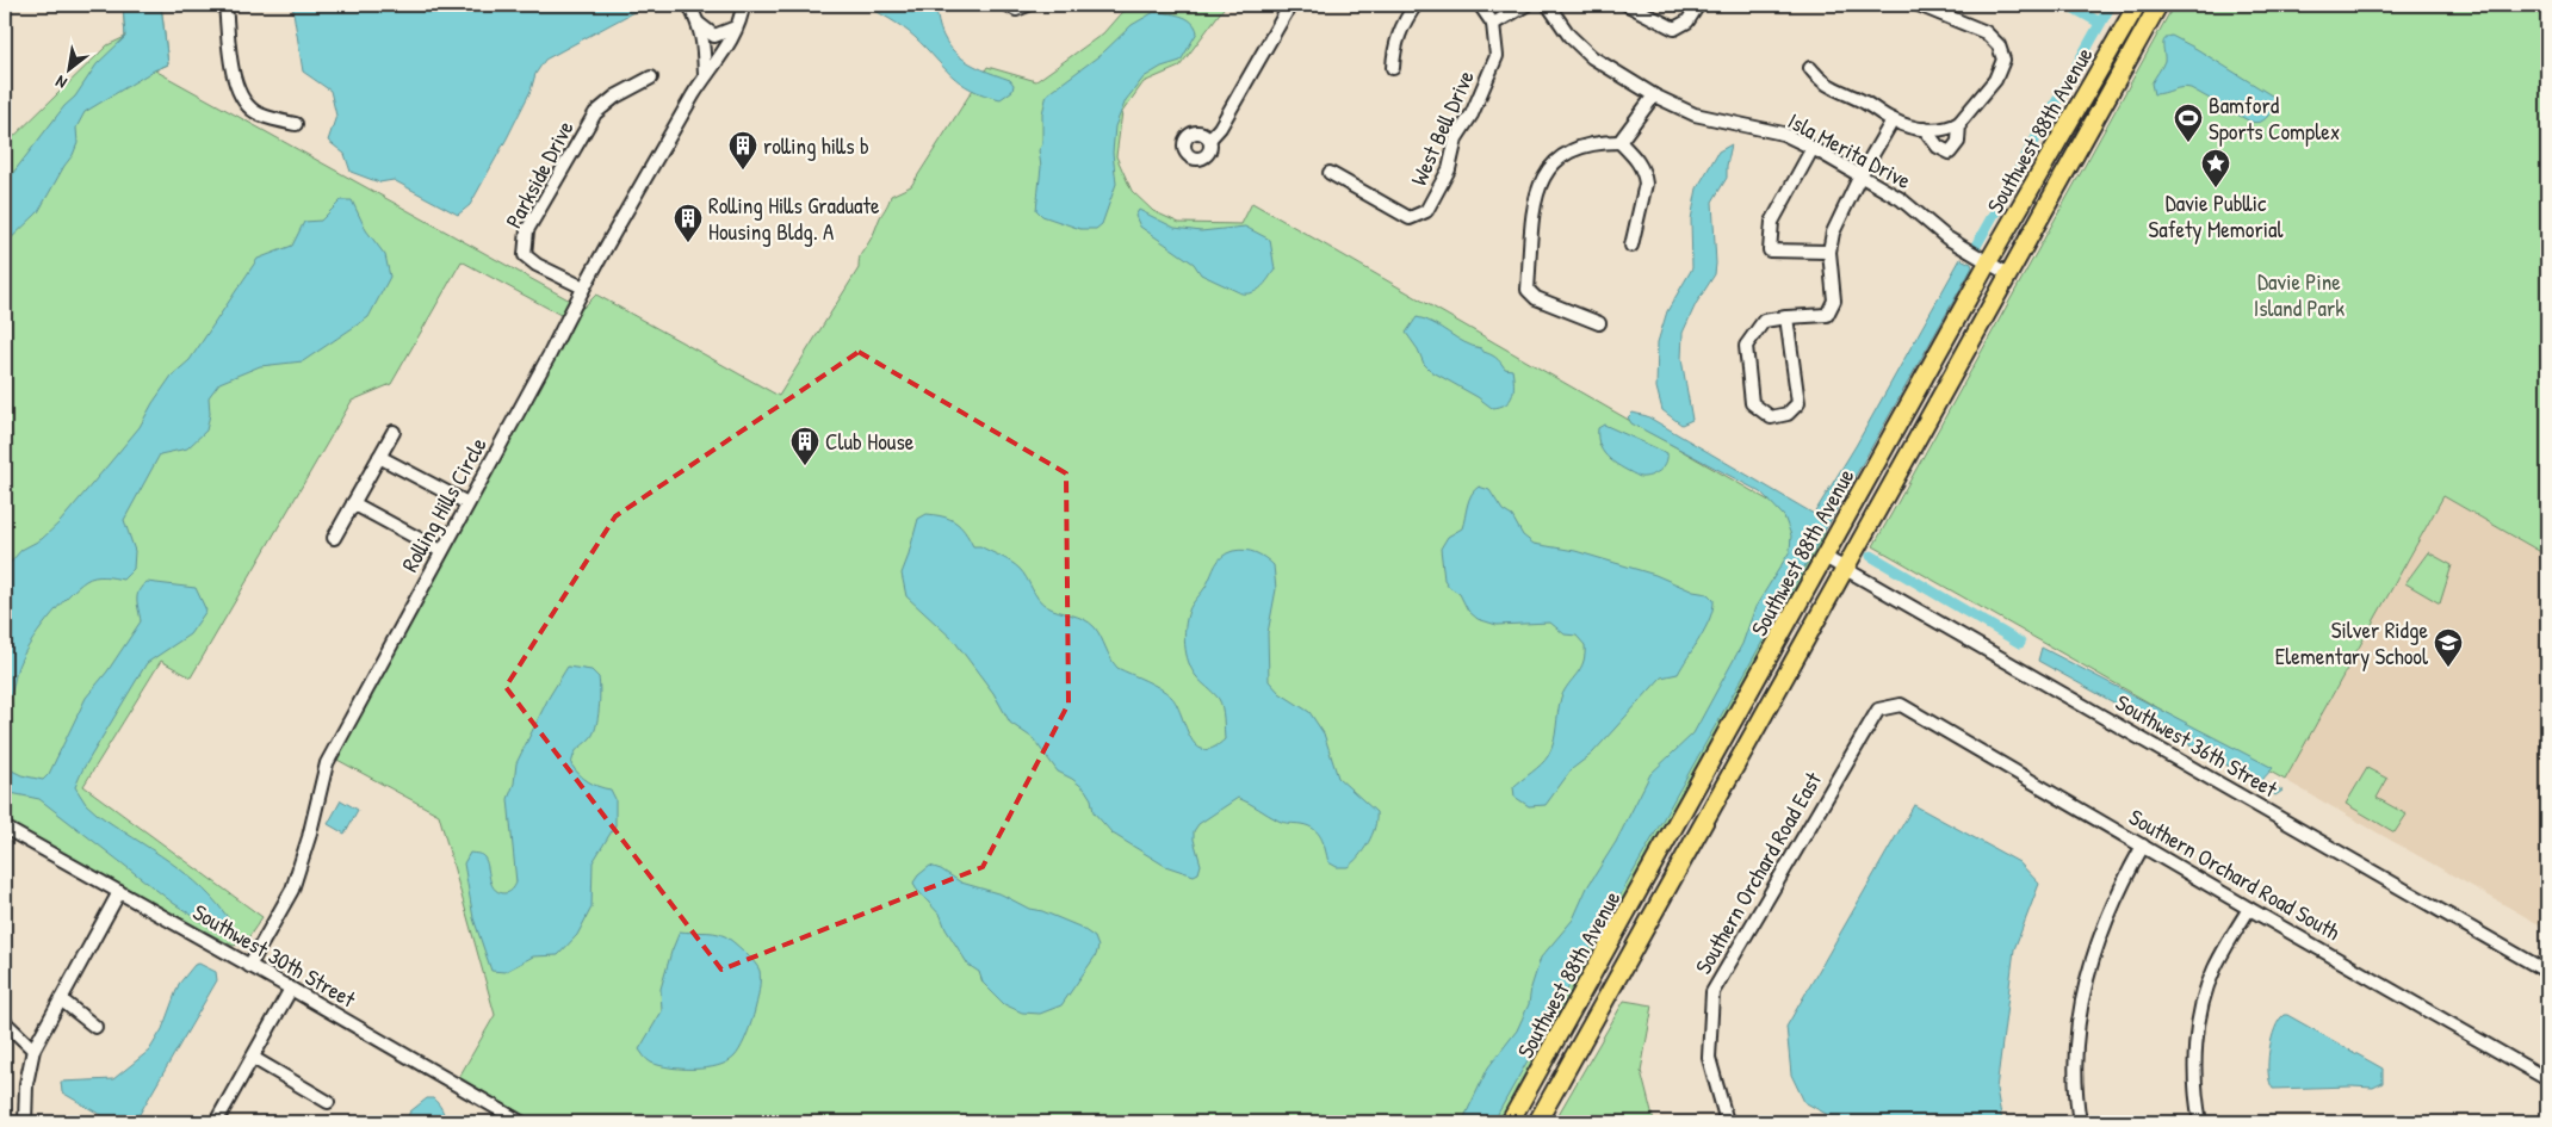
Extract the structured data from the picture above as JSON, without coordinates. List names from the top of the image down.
{
  "streets": {
    "main road": ["Southwest 88th Avenue"],
    "street": [
      "West Bell Drive",
      "Isla Merita Drive",
      "Parkside Drive",
      "Rolling Hills Circle",
      "Southwest 36th Street",
      "Southern Orchard Road East",
      "Southern Orchard Road South",
      "Southwest 30th Street"
    ]
  },
  "crossings": [
    ["Southwest 88th Avenue", "Isla Merita Drive"],
    ["Southwest 88th Avenue", "Southwest 36th Street"],
    ["Parkside Drive", "Rolling Hills Circle"],
    ["Rolling Hills Circle", "Southwest 30th Street"],
    ["Southern Orchard Road East", "Southern Orchard Road South"]
  ],
  "parks": ["Davie Pine Island Park"],
  "places": {
    "sports": ["Bamford Sports Complex"],
    "building": ["rolling hills b", "Rolling Hills Graduate Housing Bldg. A", "Club House"],
    "place": ["Davie Publlic Safety Memorial"],
    "school or university": ["Silver Ridge Elementary School"]
  },
  "north": "bottom left"
}
